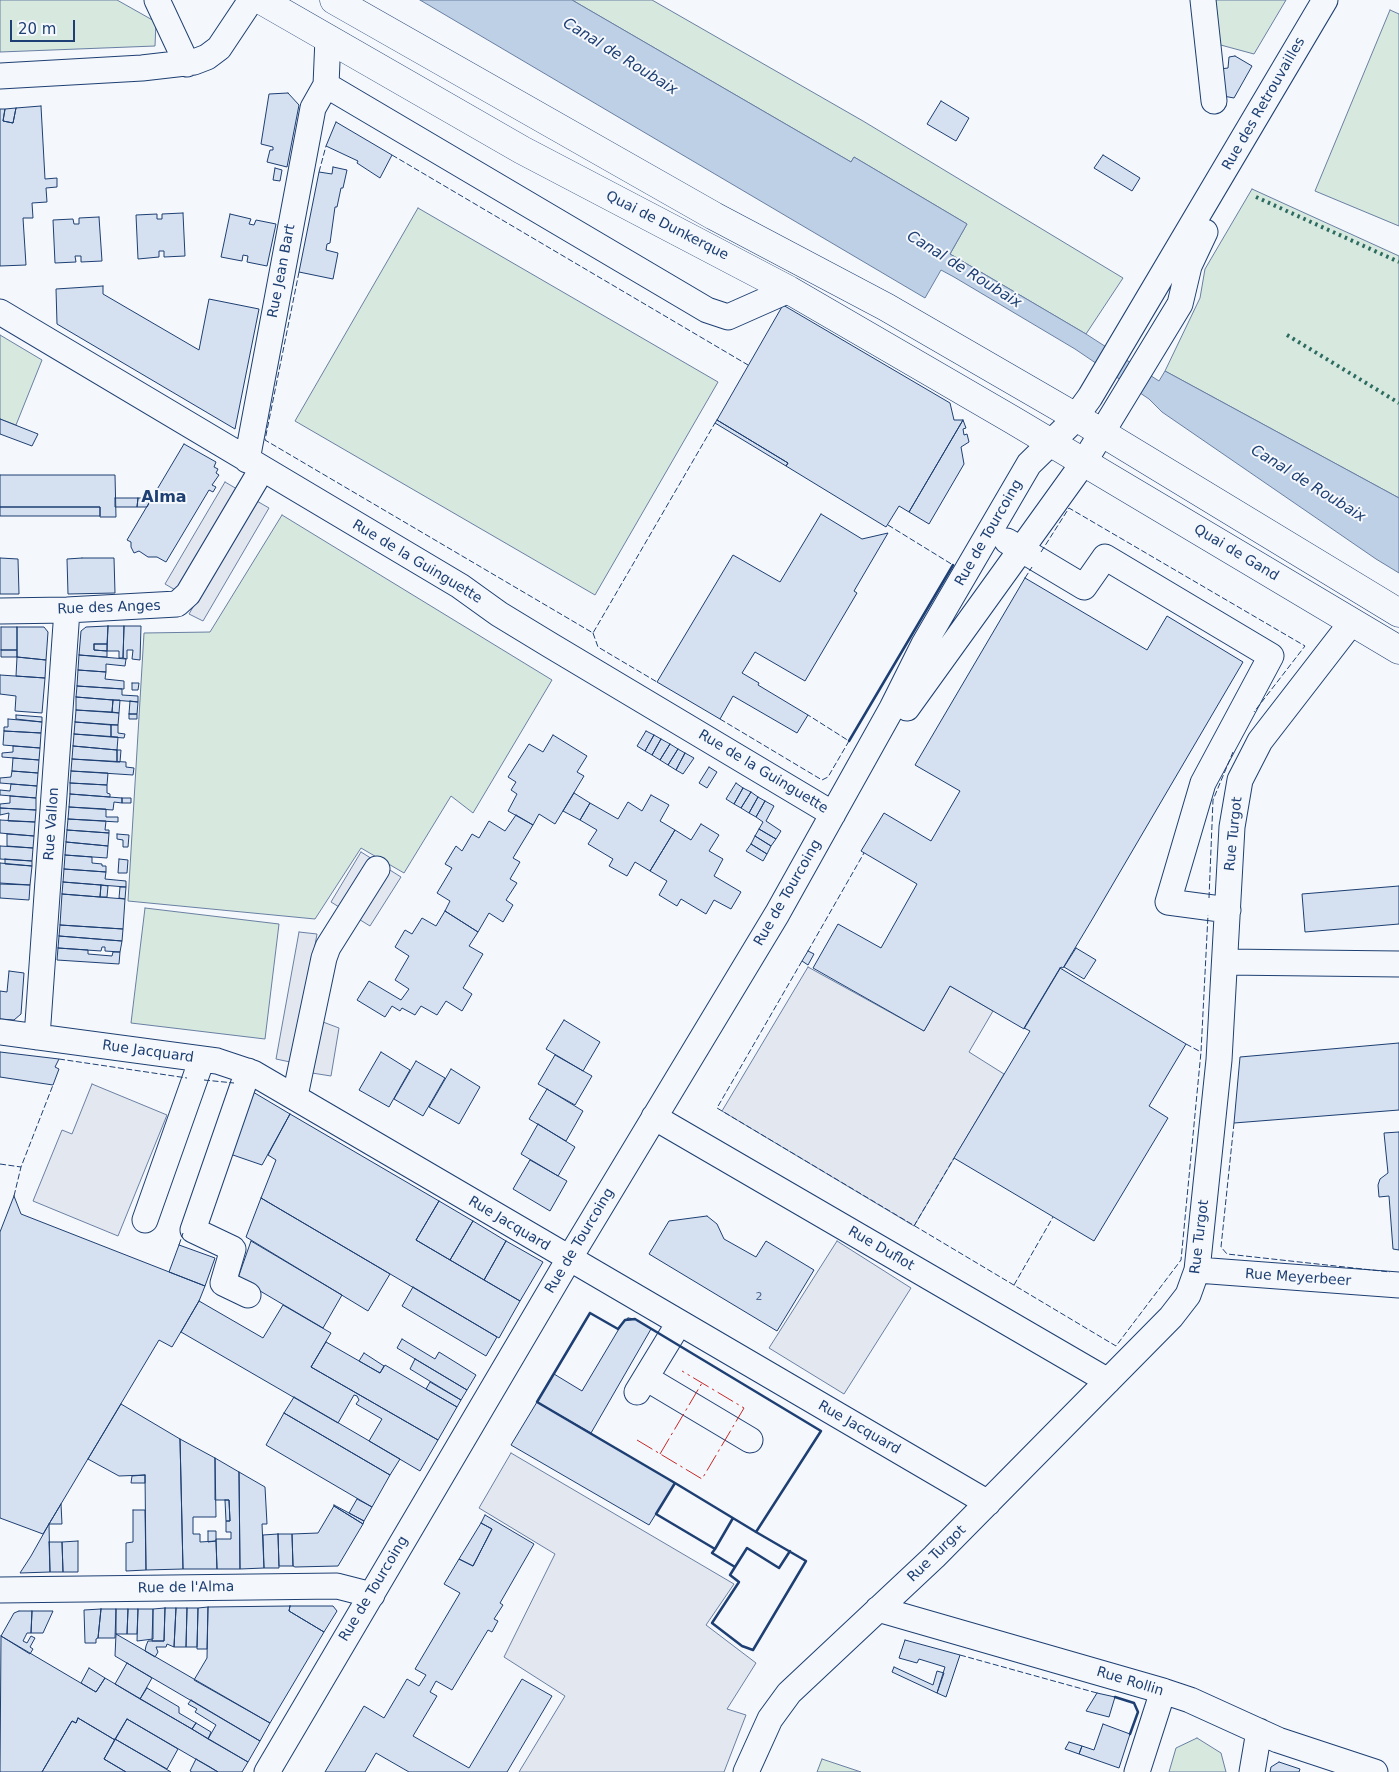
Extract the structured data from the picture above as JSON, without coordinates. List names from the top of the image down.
{
  "streets": {
    "main road": ["Quai de Dunkerque", "Quai de Gand"],
    "street": [
      "Rue des Retrouvailles",
      "Rue Jean Bart",
      "Rue de Tourcoing",
      "Rue de la Guinguette",
      "Rue des Anges",
      "Rue Vallon",
      "Rue Turgot",
      "Rue Jacquard",
      "Rue Duflot",
      "Rue Meyerbeer",
      "Rue de l'Alma",
      "Rue Rollin"
    ]
  },
  "crossings": [
    ["Quai de Dunkerque", "Rue de Tourcoing"],
    ["Quai de Dunkerque", "Quai de Gand"],
    ["Rue Jean Bart", "Rue de la Guinguette"],
    ["Rue Jean Bart", "Rue des Anges"],
    ["Rue de Tourcoing", "Quai de Gand"],
    ["Rue de Tourcoing", "Rue de la Guinguette"],
    ["Rue de Tourcoing", "Rue Jacquard"],
    ["Rue de Tourcoing", "Rue Duflot"],
    ["Rue de Tourcoing", "Rue de l'Alma"],
    ["Quai de Gand", "Rue Turgot"],
    ["Rue de la Guinguette", "Rue des Anges"],
    ["Rue des Anges", "Rue Vallon"],
    ["Rue Vallon", "Rue Jacquard"],
    ["Rue Turgot", "Rue Jacquard"],
    ["Rue Turgot", "Rue Duflot"],
    ["Rue Turgot", "Rue Meyerbeer"],
    ["Rue Turgot", "Rue Rollin"]
  ],
  "districts": ["Alma"],
  "water": ["Canal de Roubaix"],
  "house_numbers": ["2"],
  "scale_bar": "20 m"
}
